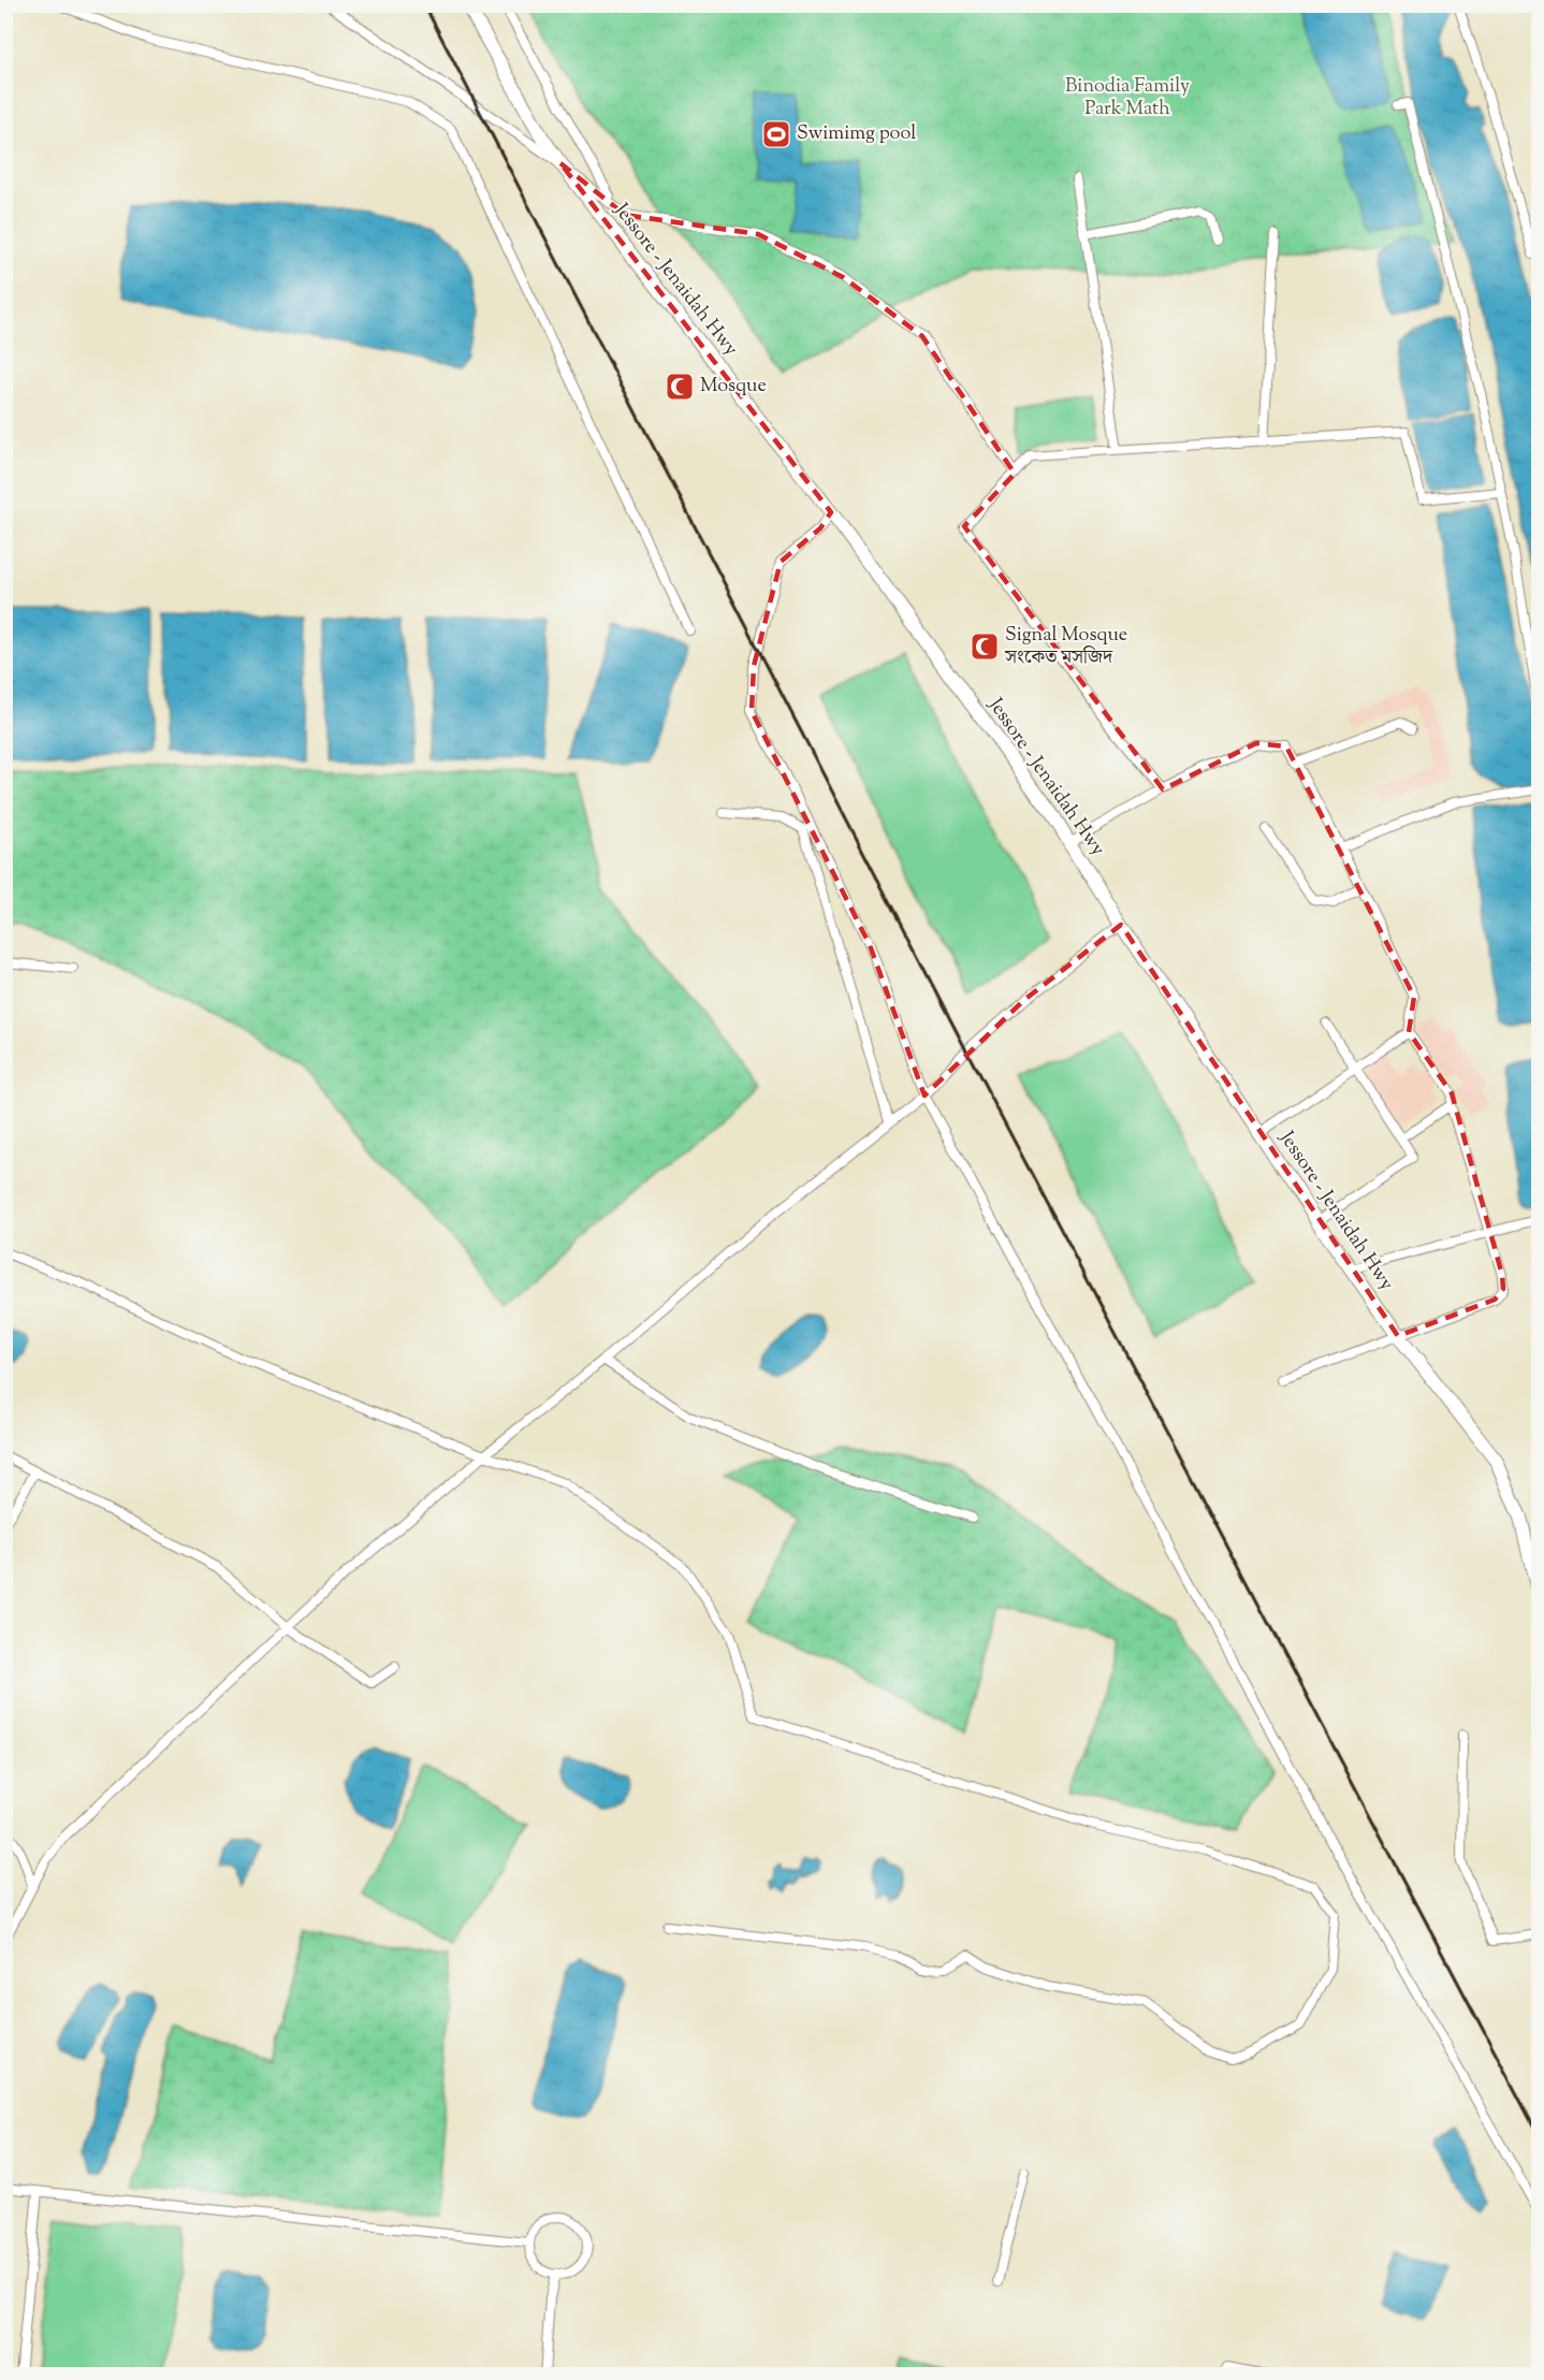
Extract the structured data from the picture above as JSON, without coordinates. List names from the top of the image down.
{
  "streets": {
    "highway": ["Jessore - Jenaidah Hwy"]
  },
  "parks": ["Binodia Family Park Math"],
  "places": {
    "sports": ["Swimimg pool"],
    "mosque": ["Mosque", "Signal Mosque সংকেত মসজিদ"]
  }
}
